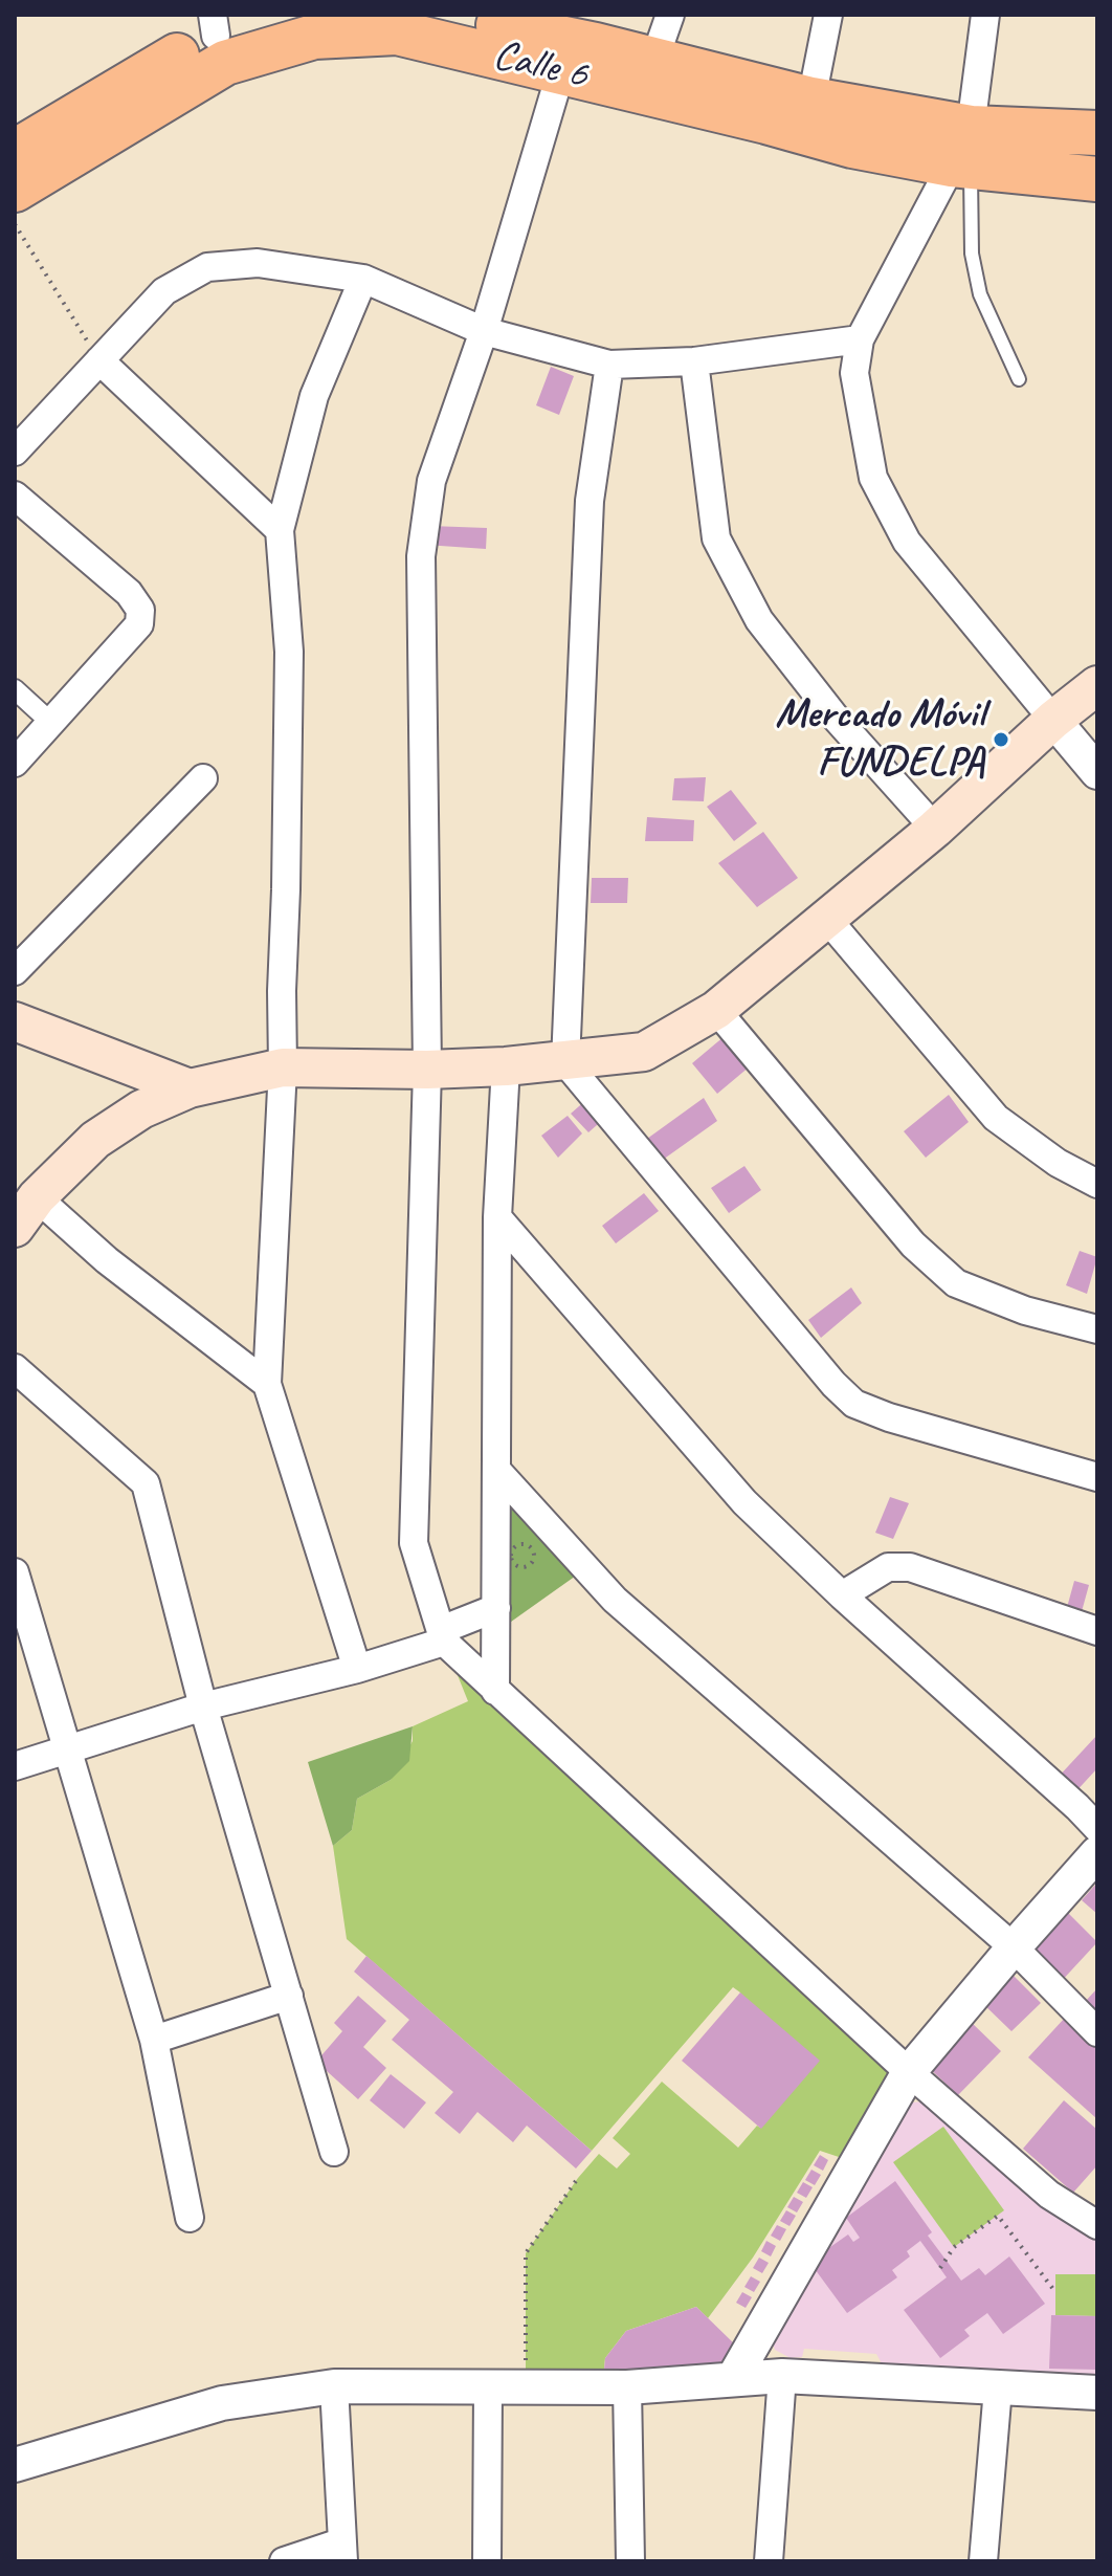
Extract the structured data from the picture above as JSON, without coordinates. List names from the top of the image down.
{
  "streets": {
    "highway": ["Calle 6"]
  },
  "places": ["Mercado Móvil FUNDELPA"]
}
